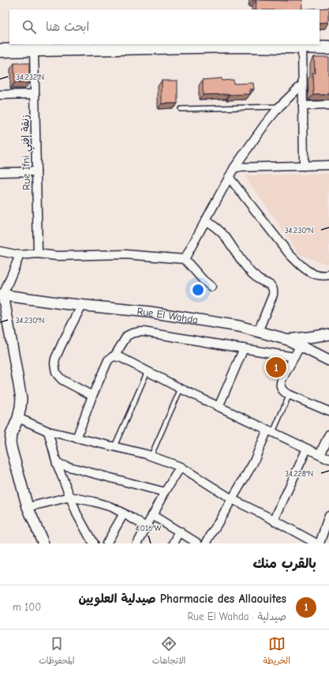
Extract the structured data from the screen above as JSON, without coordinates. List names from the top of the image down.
{
  "streets": {
    "street": ["Rue Ifni زنقة إفني", "Rue El Wahda"]
  },
  "page": {
    "search": "ابحث هنا",
    "pins": "1",
    "heading": "بالقرب منك",
    "list": [
      {
        "mark": "1",
        "name": "Pharmacie des Allaouites صيدلية العلويين",
        "note": "صيدلية · Rue El Wahda",
        "value": "100 m"
      }
    ],
    "nav": ["الخريطة", "الاتجاهات", "المحفوظات"]
  },
  "coordinates": [
    "34.232°N",
    "34.230°N",
    "34.228°N",
    "4.016°W"
  ]
}
